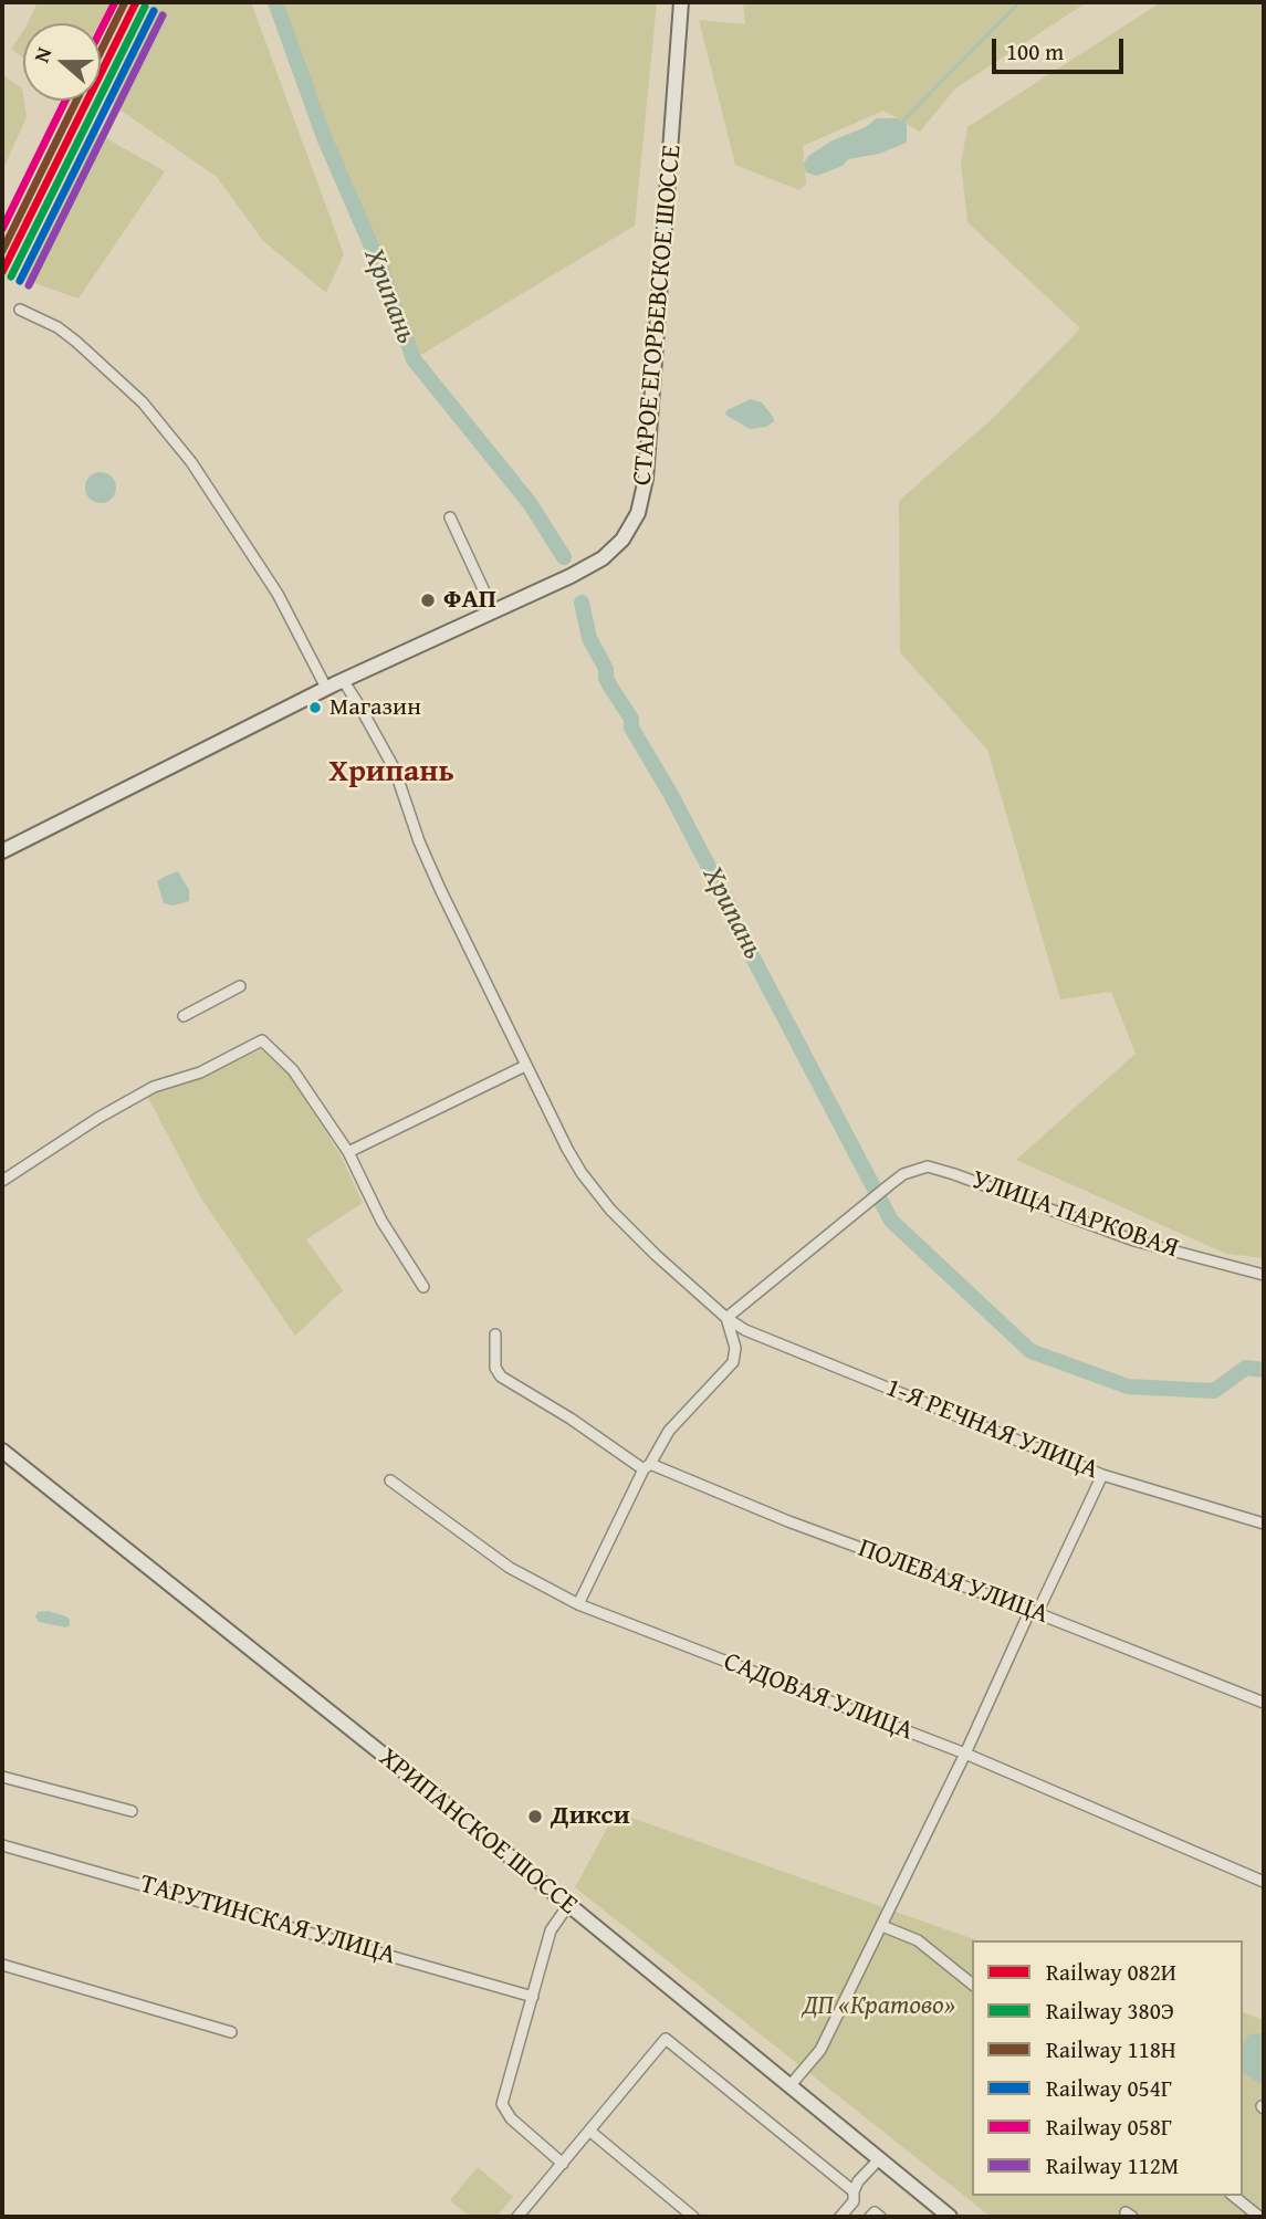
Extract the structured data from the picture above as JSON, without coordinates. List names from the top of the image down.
{
  "streets": {
    "main road": ["СТАРОЕ ЕГОРЬЕВСКОЕ ШОССЕ", "ХРИПАНСКОЕ ШОССЕ"],
    "street": [
      "УЛИЦА ПАРКОВАЯ",
      "1-Я РЕЧНАЯ УЛИЦА",
      "ПОЛЕВАЯ УЛИЦА",
      "САДОВАЯ УЛИЦА",
      "ТАРУТИНСКАЯ УЛИЦА"
    ]
  },
  "crossings": [
    ["СТАРОЕ ЕГОРЬЕВСКОЕ ШОССЕ", "1-Я РЕЧНАЯ УЛИЦА"],
    ["УЛИЦА ПАРКОВАЯ", "1-Я РЕЧНАЯ УЛИЦА"]
  ],
  "districts": ["Хрипань"],
  "water": ["Хрипань"],
  "parks": ["ДП «Кратово»"],
  "places": ["ФАП", "Магазин", "Дикси"],
  "lines": [
    "rail line 082И",
    "rail line 118Н",
    "rail line 058Г",
    "rail line 380Э",
    "rail line 054Г",
    "rail line 112М"
  ],
  "legend": [
    "Railway 082И",
    "Railway 380Э",
    "Railway 118Н",
    "Railway 054Г",
    "Railway 058Г",
    "Railway 112М"
  ],
  "scale_bar": "100 m",
  "north": "left"
}
